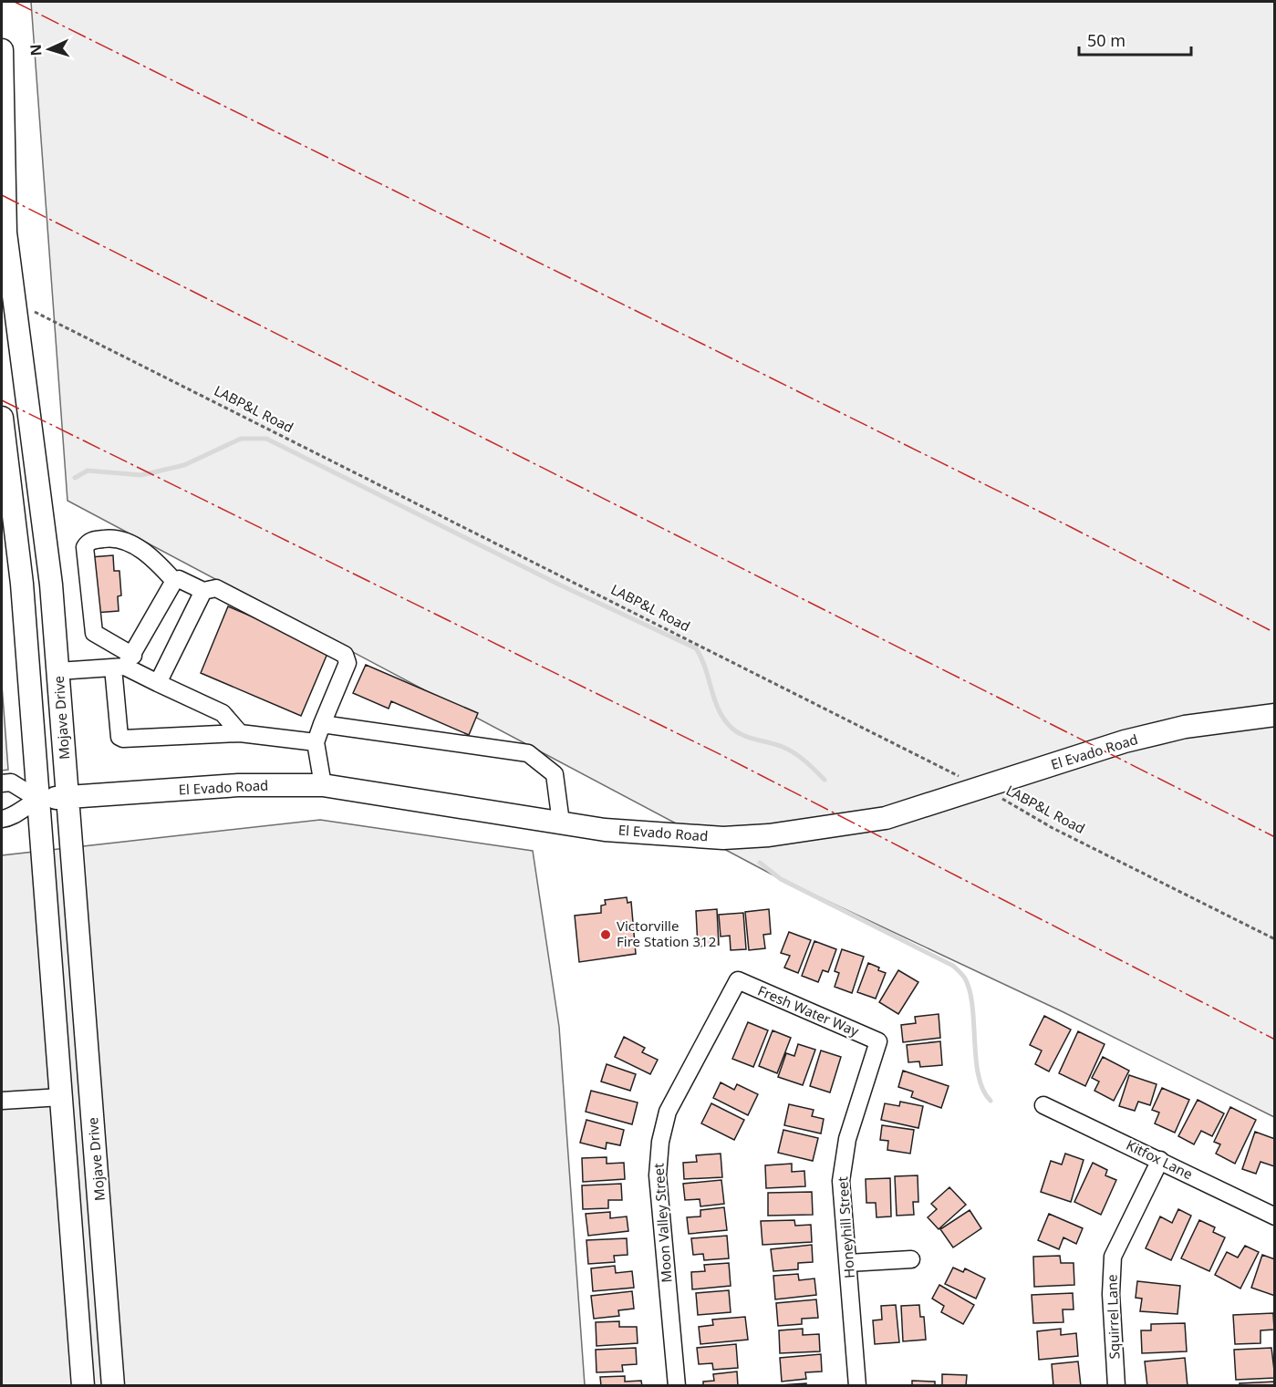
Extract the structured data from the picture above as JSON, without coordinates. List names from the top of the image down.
{
  "streets": {
    "main road": ["Mojave Drive", "El Evado Road"],
    "street": [
      "Fresh Water Way",
      "Kitfox Lane",
      "Moon Valley Street",
      "Honeyhill Street",
      "Squirrel Lane"
    ],
    "path": ["LABP&L Road"]
  },
  "crossings": [
    ["LABP&L Road", "Mojave Drive"],
    ["LABP&L Road", "El Evado Road"],
    ["Mojave Drive", "El Evado Road"],
    ["Fresh Water Way", "Moon Valley Street"],
    ["Fresh Water Way", "Honeyhill Street"],
    ["Kitfox Lane", "Squirrel Lane"]
  ],
  "places": ["Victorville Fire Station 312"],
  "scale_bar": "50 m",
  "north": "left"
}
